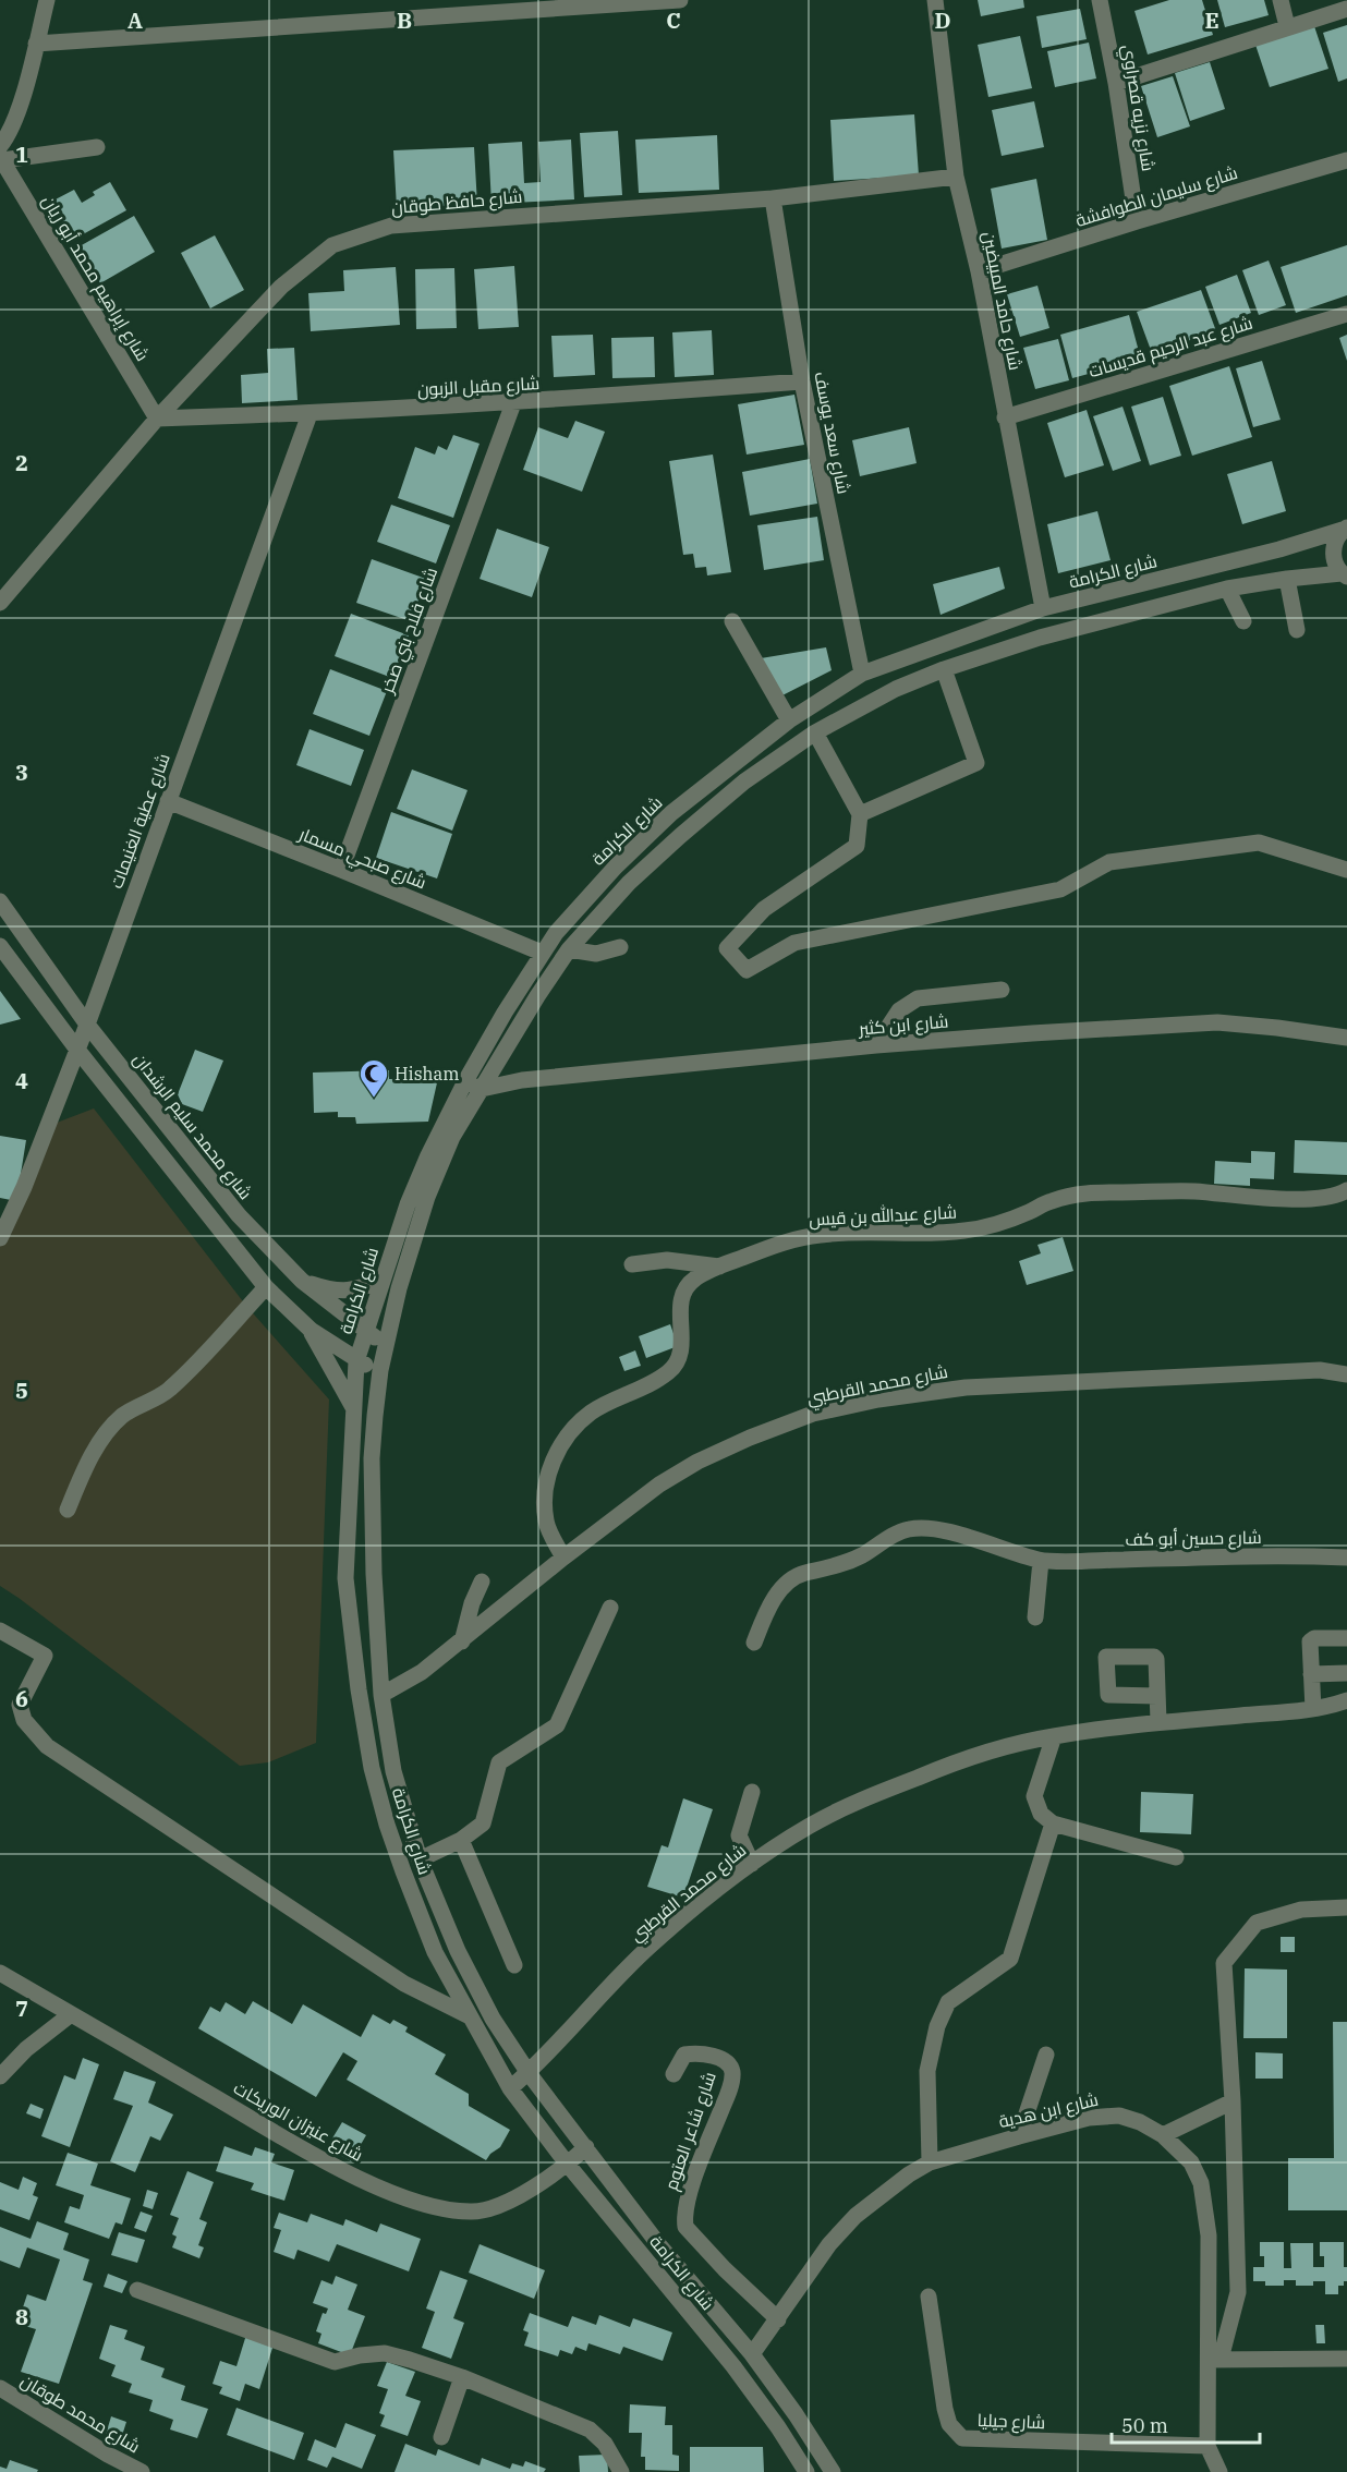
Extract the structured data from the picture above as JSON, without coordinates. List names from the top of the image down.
{
  "streets": {
    "street": [
      "شارع نزيه قصراوي",
      "شارع سليمان الطوافشة",
      "شارع حافظ طوقان",
      "شارع إبراهيم محمد أبو ريان",
      "شارع حامد المبيضين",
      "شارع عبد الرحيم قديسات",
      "شارع مقبل الزبون",
      "شارع سعد يوسف",
      "شارع الكرامة",
      "شارع فلاح بني صخر",
      "شارع عطية الغنيمات",
      "شارع صبحي مسمار",
      "شارع ابن كثير",
      "شارع محمد سليم الرشدان",
      "شارع عبدالله بن قيس",
      "شارع محمد القرطبي",
      "شارع حسين أبو كف",
      "شارع ابن هدية",
      "شارع عنيزان الوريكات",
      "شارع شاعر العتوم",
      "شارع محمد طوقان",
      "شارع جيليا"
    ]
  },
  "crossings": [
    ["شارع نزيه قصراوي", "شارع سليمان الطوافشة"],
    ["شارع سليمان الطوافشة", "شارع حامد المبيضين"],
    ["شارع حافظ طوقان", "شارع إبراهيم محمد أبو ريان"],
    ["شارع حافظ طوقان", "شارع حامد المبيضين"],
    ["شارع حافظ طوقان", "شارع مقبل الزبون"],
    ["شارع حافظ طوقان", "شارع سعد يوسف"],
    ["شارع إبراهيم محمد أبو ريان", "شارع مقبل الزبون"],
    ["شارع حامد المبيضين", "شارع عبد الرحيم قديسات"],
    ["شارع حامد المبيضين", "شارع الكرامة"],
    ["شارع مقبل الزبون", "شارع سعد يوسف"],
    ["شارع مقبل الزبون", "شارع فلاح بني صخر"],
    ["شارع مقبل الزبون", "شارع عطية الغنيمات"],
    ["شارع سعد يوسف", "شارع الكرامة"],
    ["شارع الكرامة", "شارع صبحي مسمار"],
    ["شارع الكرامة", "شارع ابن كثير"],
    ["شارع الكرامة", "شارع محمد سليم الرشدان"],
    ["شارع الكرامة", "شارع محمد القرطبي"],
    ["شارع الكرامة", "شارع ابن هدية"],
    ["شارع الكرامة", "شارع عنيزان الوريكات"],
    ["شارع فلاح بني صخر", "شارع صبحي مسمار"],
    ["شارع عطية الغنيمات", "شارع صبحي مسمار"],
    ["شارع عطية الغنيمات", "شارع محمد سليم الرشدان"],
    ["شارع عبدالله بن قيس", "شارع محمد القرطبي"],
    ["شارع ابن هدية", "شارع شاعر العتوم"],
    ["شارع ابن هدية", "شارع جيليا"]
  ],
  "places": {
    "mosque": ["Hisham"]
  },
  "scale_bar": "50 m",
  "grid": {
    "columns": [
      "A",
      "B",
      "C",
      "D",
      "E"
    ],
    "rows": [
      "1",
      "2",
      "3",
      "4",
      "5",
      "6",
      "7",
      "8"
    ]
  }
}
